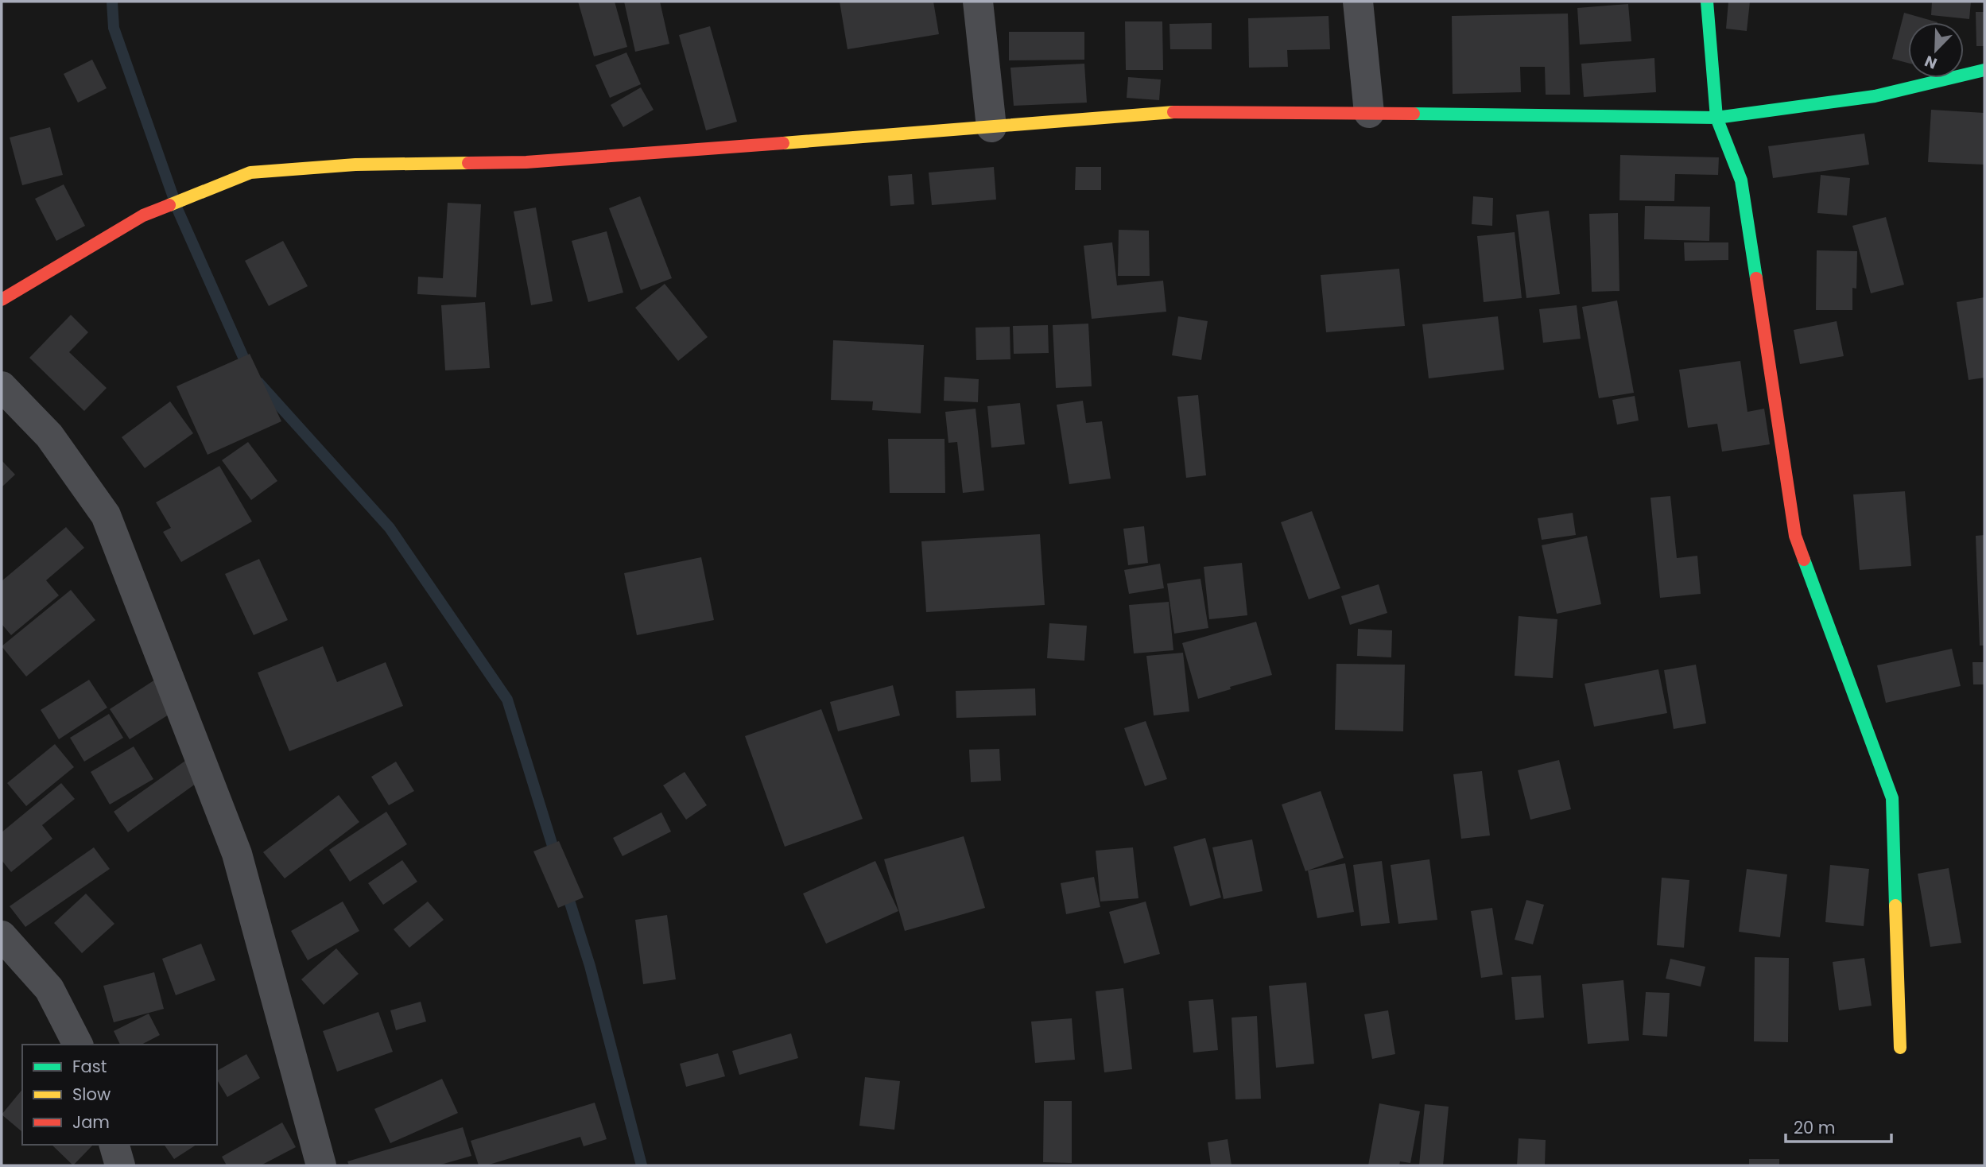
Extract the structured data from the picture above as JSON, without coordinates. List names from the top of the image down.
{
  "legend": ["Fast", "Slow", "Jam"],
  "scale_bar": "20 m",
  "north": "bottom left"
}
